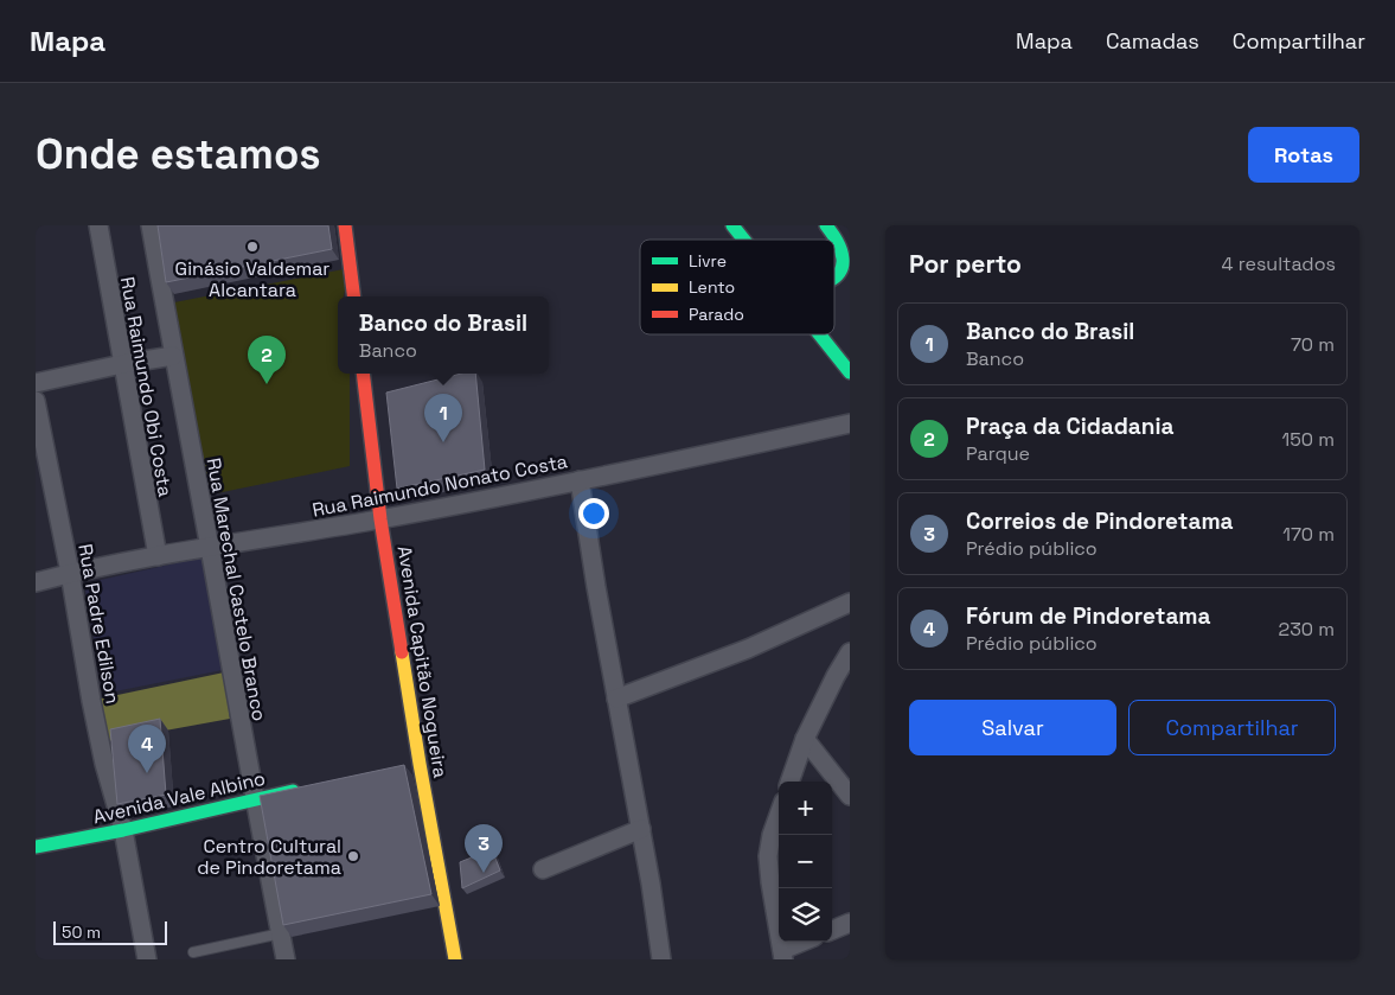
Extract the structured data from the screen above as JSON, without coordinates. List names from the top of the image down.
{
  "streets": {
    "main road": ["Avenida Capitão Nogueira", "Avenida Vale Albino"],
    "street": [
      "Rua Raimundo Obi Costa",
      "Rua Raimundo Nonato Costa",
      "Rua Marechal Castelo Branco",
      "Rua Padre Edilson"
    ]
  },
  "crossings": [
    ["Rua Raimundo Obi Costa", "Rua Raimundo Nonato Costa"],
    ["Rua Raimundo Nonato Costa", "Rua Marechal Castelo Branco"],
    ["Rua Raimundo Nonato Costa", "Rua Padre Edilson"],
    ["Rua Raimundo Nonato Costa", "Avenida Capitão Nogueira"],
    ["Rua Marechal Castelo Branco", "Avenida Vale Albino"],
    ["Rua Padre Edilson", "Avenida Vale Albino"]
  ],
  "places": ["Ginásio Valdemar Alcantara", "Centro Cultural de Pindoretama"],
  "legend": ["Livre", "Lento", "Parado"],
  "scale_bar": "50 m",
  "page": {
    "header": "Mapa",
    "nav": ["Mapa", "Camadas", "Compartilhar"],
    "buttons": [
      "Rotas",
      ["Salvar", "Compartilhar"]
    ],
    "title": "Onde estamos",
    "heading": ["Por perto", "4 resultados"],
    "popup": ["Banco do Brasil", "Banco"],
    "list": [
      {
        "mark": "1",
        "name": "Banco do Brasil",
        "note": "Banco",
        "value": "70 m"
      },
      {
        "mark": "2",
        "name": "Praça da Cidadania",
        "note": "Parque",
        "value": "150 m"
      },
      {
        "mark": "3",
        "name": "Correios de Pindoretama",
        "note": "Prédio público",
        "value": "170 m"
      },
      {
        "mark": "4",
        "name": "Fórum de Pindoretama",
        "note": "Prédio público",
        "value": "230 m"
      }
    ],
    "pins": [
      "2",
      "1",
      "4",
      "3"
    ],
    "map_buttons": ["+", "−"],
    "scale": "50 m"
  }
}
